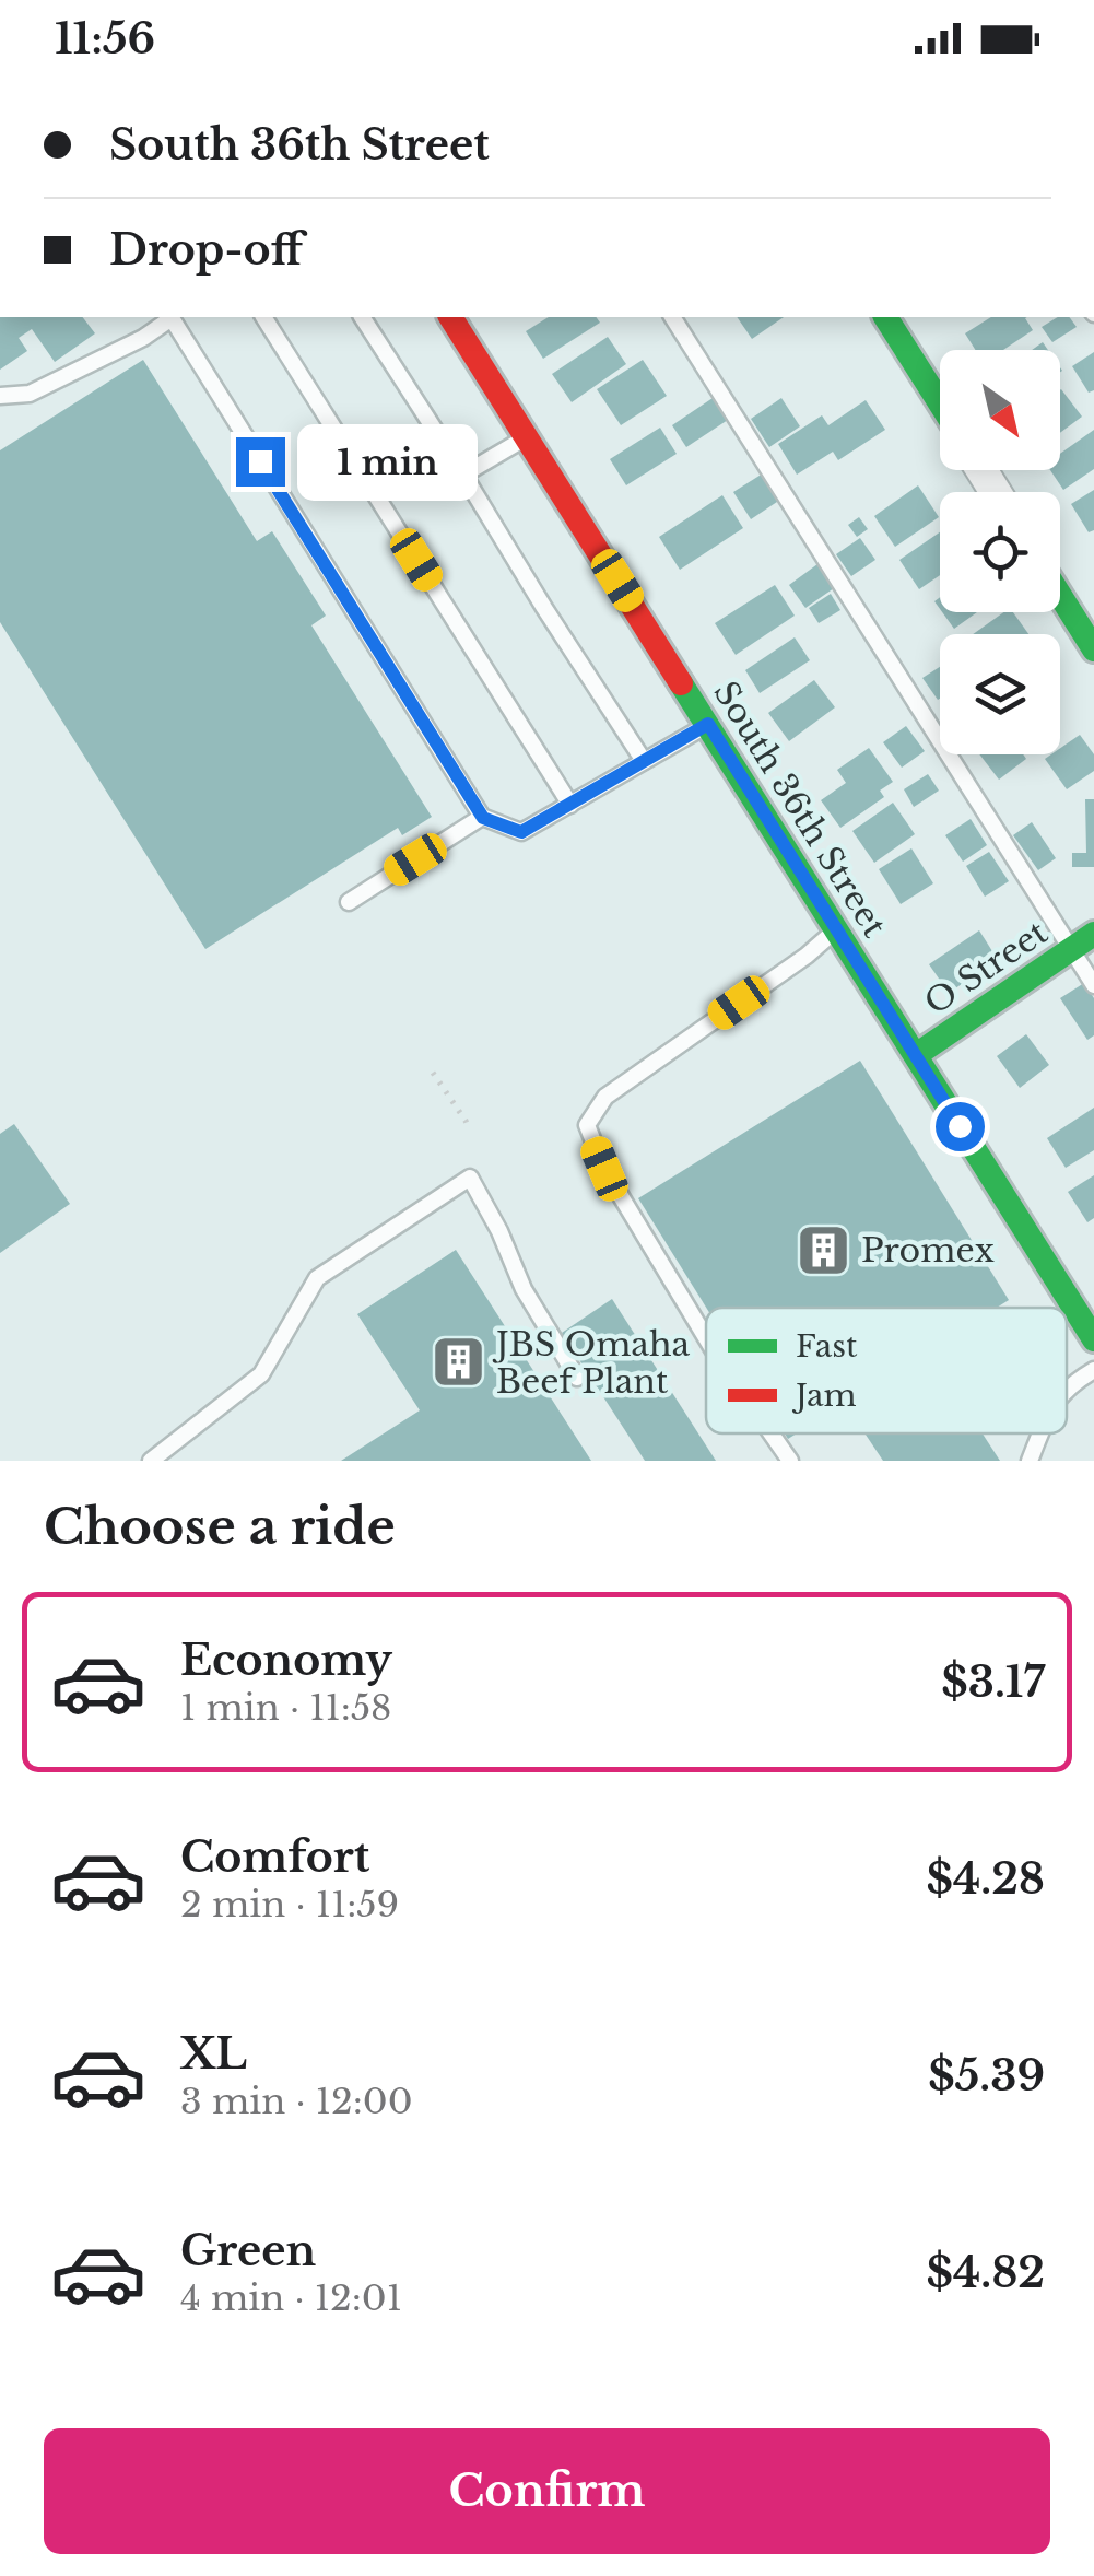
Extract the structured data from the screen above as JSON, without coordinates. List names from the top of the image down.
{
  "streets": {
    "main road": ["South 36th Street", "O Street"]
  },
  "crossings": [
    ["South 36th Street", "O Street"]
  ],
  "places": {
    "building": ["Promex", "JBS Omaha Beef Plant"]
  },
  "legend": ["Fast", "Jam"],
  "north": "bottom right",
  "page": {
    "status": "11:56",
    "banner": ["South 36th Street", "Drop-off"],
    "bubble": "1 min",
    "heading": "Choose a ride",
    "list": [
      {
        "name": "Economy",
        "note": "1 min · 11:58",
        "value": "$3.17"
      },
      {
        "name": "Comfort",
        "note": "2 min · 11:59",
        "value": "$4.28"
      },
      {
        "name": "XL",
        "note": "3 min · 12:00",
        "value": "$5.39"
      },
      {
        "name": "Green",
        "note": "4 min · 12:01",
        "value": "$4.82"
      }
    ],
    "buttons": "Confirm"
  }
}
